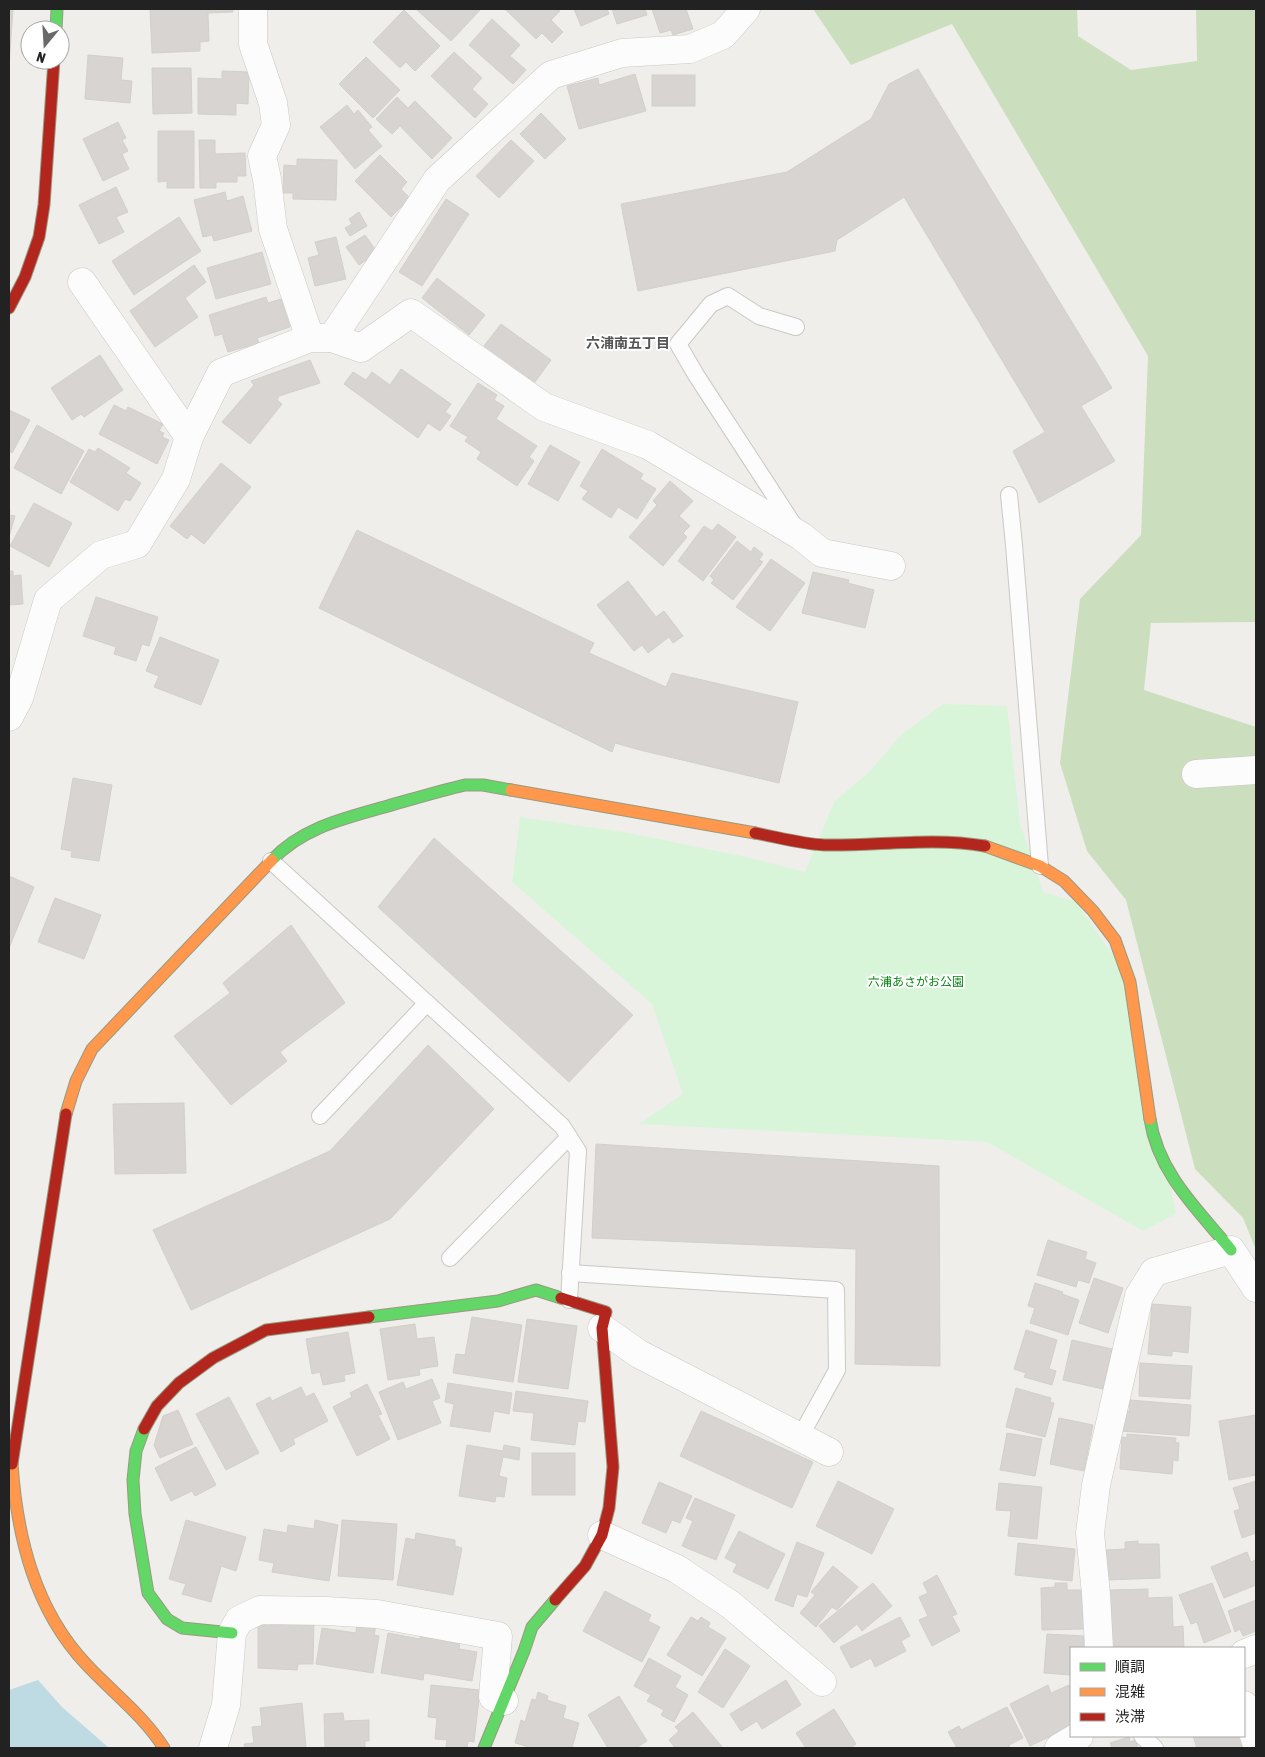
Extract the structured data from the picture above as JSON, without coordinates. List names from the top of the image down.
{
  "districts": ["六浦南五丁目"],
  "parks": ["六浦あさがお公園"],
  "legend": ["順調", "混雑", "渋滞"],
  "north": "bottom"
}
